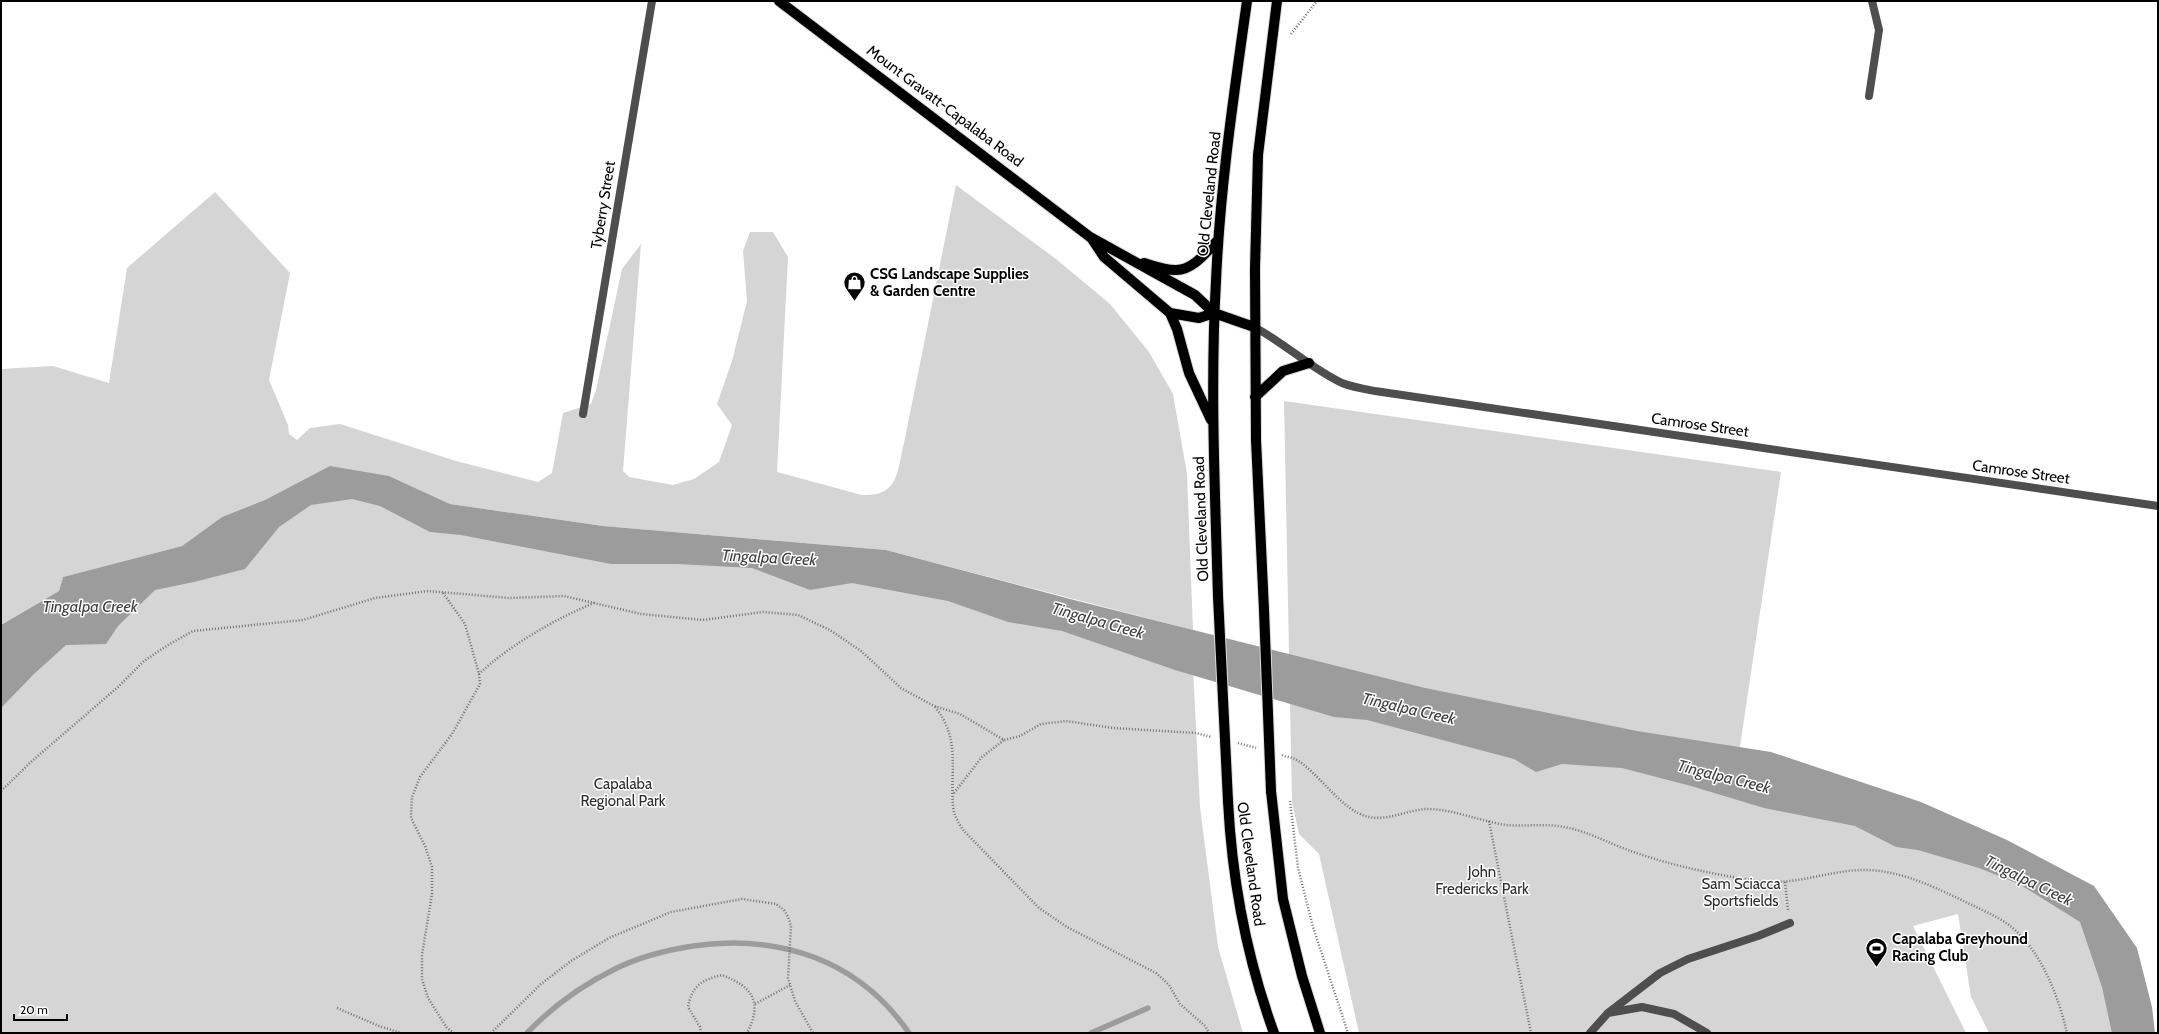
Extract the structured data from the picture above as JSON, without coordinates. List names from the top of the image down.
{
  "streets": {
    "main road": ["Mount Gravatt-Capalaba Road", "Old Cleveland Road"],
    "street": ["Tyberry Street", "Camrose Street"]
  },
  "crossings": [
    ["Mount Gravatt-Capalaba Road", "Old Cleveland Road"],
    ["Mount Gravatt-Capalaba Road", "Camrose Street"],
    ["Old Cleveland Road", "Camrose Street"]
  ],
  "water": ["Tingalpa Creek"],
  "parks": ["Capalaba Regional Park", "John Fredericks Park", "Sam Sciacca Sportsfields"],
  "places": {
    "shop": ["CSG Landscape Supplies & Garden Centre"],
    "sports": ["Capalaba Greyhound Racing Club"]
  },
  "scale_bar": "20 m"
}
